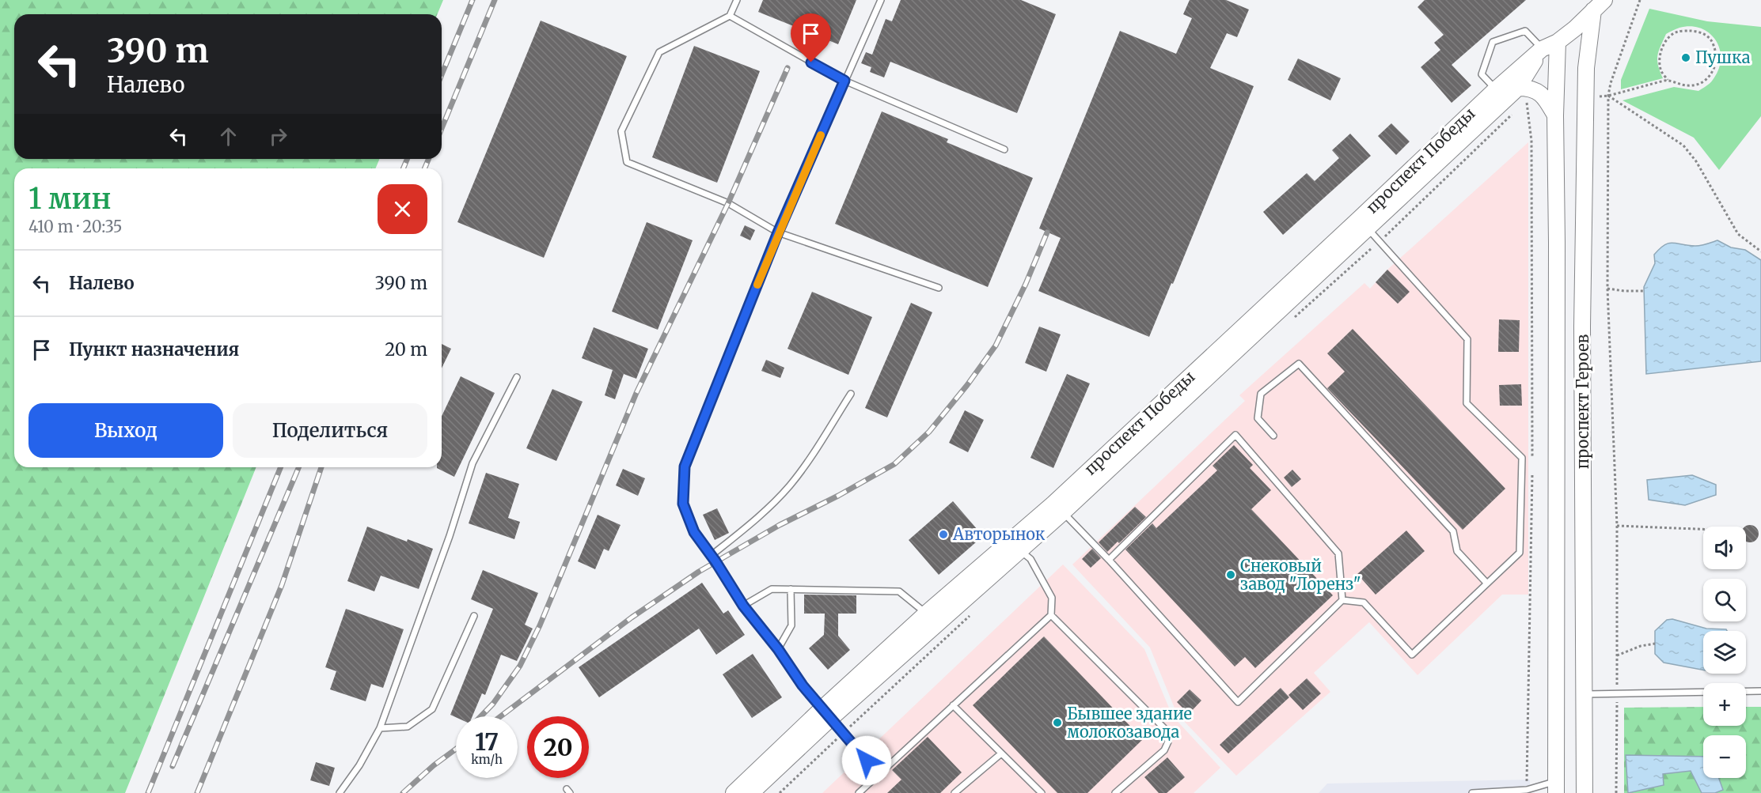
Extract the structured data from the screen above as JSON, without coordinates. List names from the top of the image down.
{
  "streets": {
    "main road": ["проспект Победы", "проспект Героев"]
  },
  "crossings": [
    ["проспект Победы", "проспект Героев"]
  ],
  "places": [
    "Пушка",
    "Авторынок",
    "Снековый завод \"Лоренз\"",
    "Бывшее здание молокозавода"
  ],
  "page": {
    "turn": ["390 m", "Налево"],
    "heading": ["1 мин", "410 m · 20:35"],
    "list": [
      {
        "name": "Налево",
        "value": "390 m"
      },
      {
        "name": "Пункт назначения",
        "value": "20 m"
      }
    ],
    "buttons": ["Выход", "Поделиться"],
    "map_buttons": ["+", "−"],
    "speed": "17 km/h",
    "limit": "20"
  }
}
